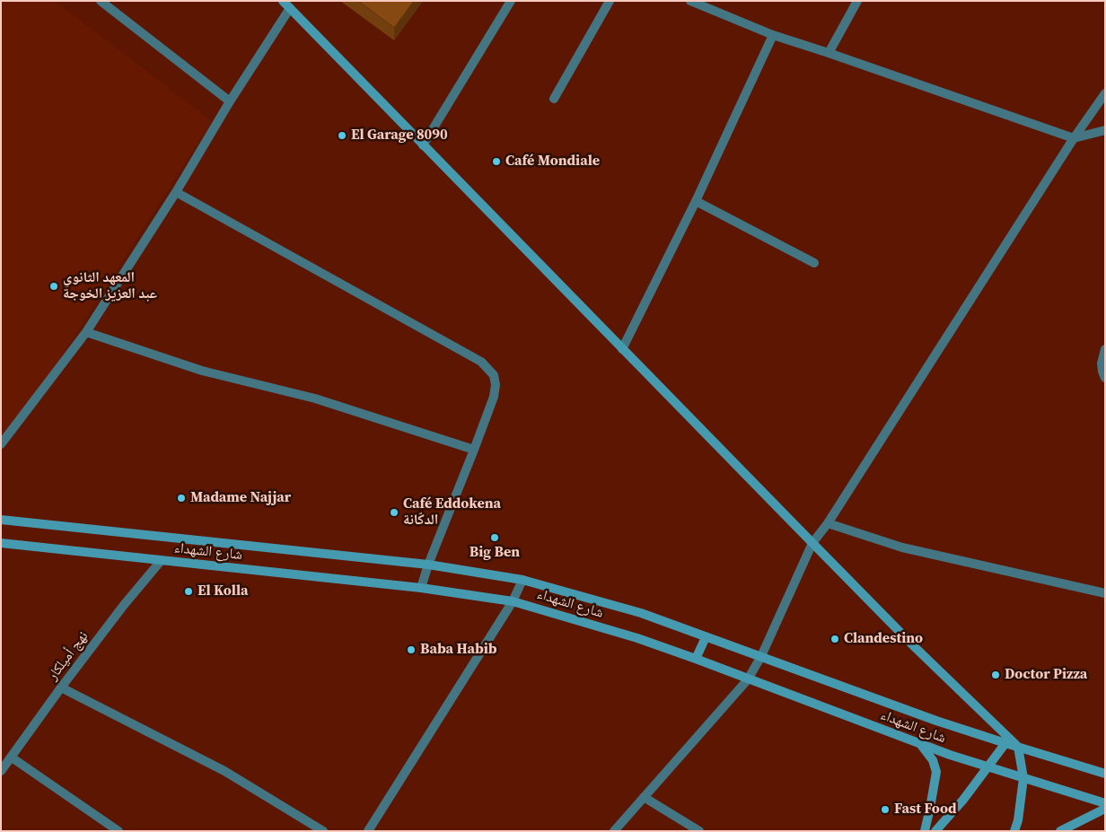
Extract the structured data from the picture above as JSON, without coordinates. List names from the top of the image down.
{
  "streets": {
    "street": ["شارع الشهداء", "نهج أميلكار"]
  },
  "crossings": [
    ["شارع الشهداء", "نهج أميلكار"]
  ],
  "places": [
    "El Garage 8090",
    "Café Mondiale",
    "المعهد الثانوي عبد العزيز الخوجة",
    "Madame Najjar",
    "Café Eddokena الدكّانة",
    "Big Ben",
    "El Kolla",
    "Clandestino",
    "Baba Habib",
    "Doctor Pizza",
    "Fast Food"
  ]
}
